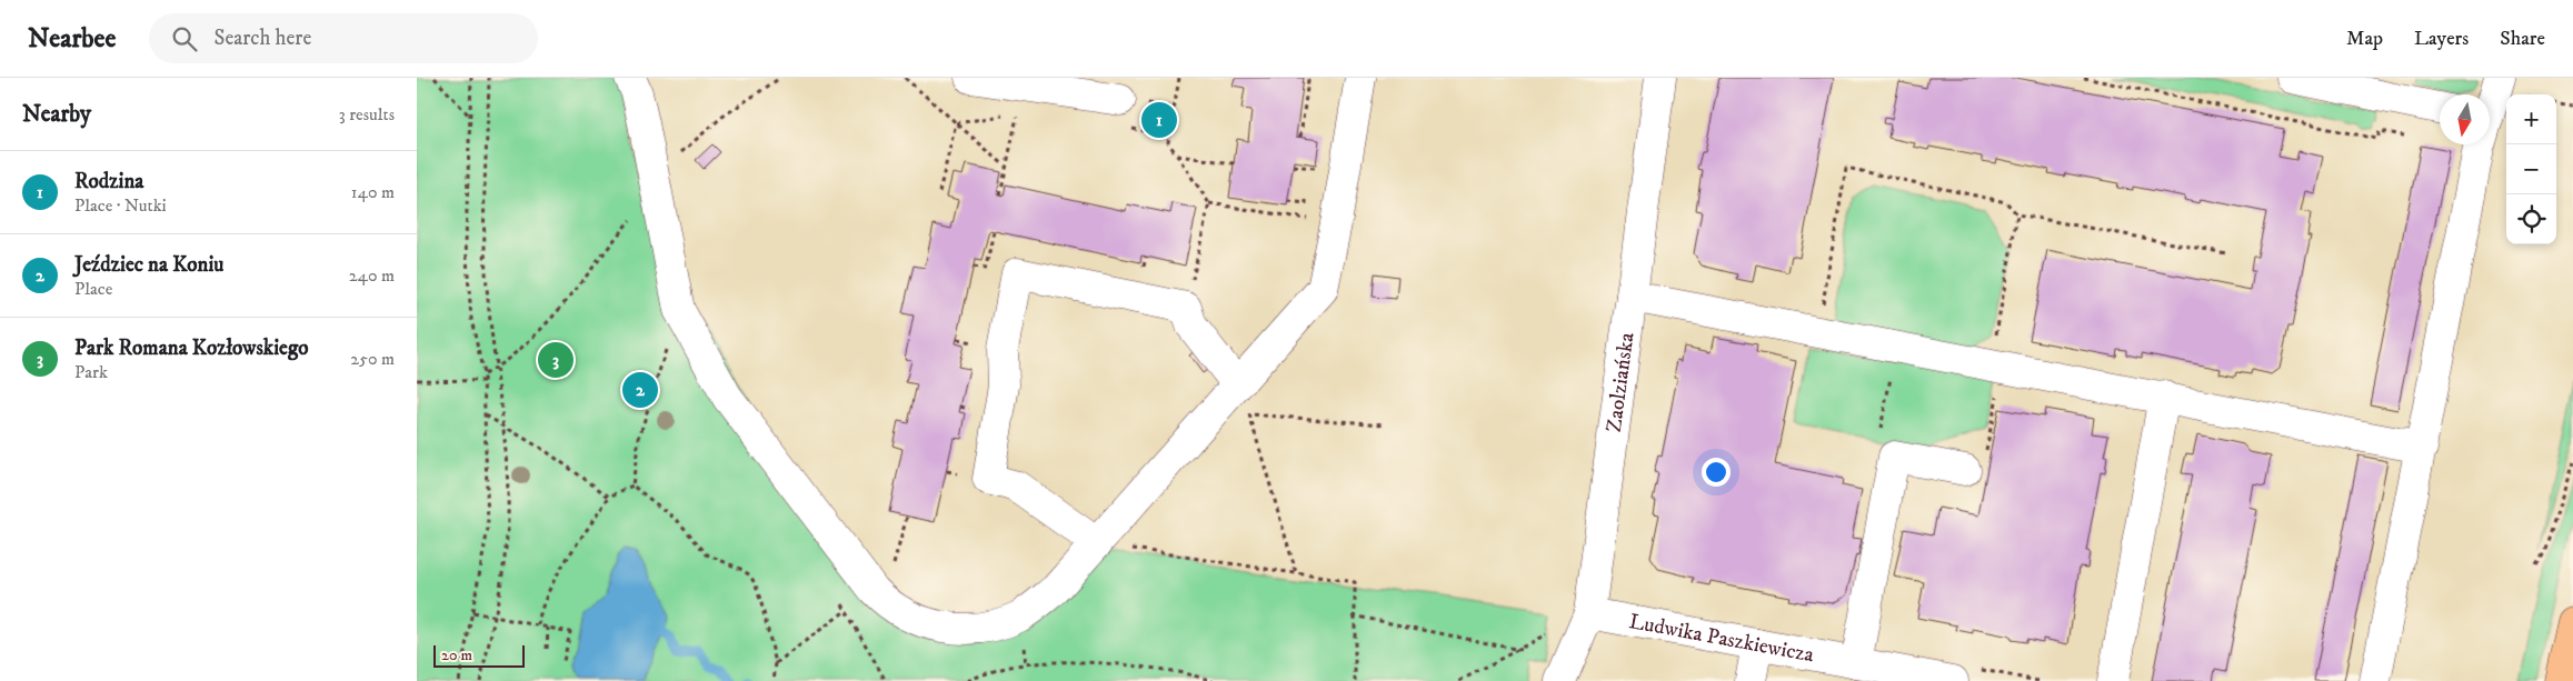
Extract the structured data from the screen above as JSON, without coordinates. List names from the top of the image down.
{
  "streets": {
    "street": ["Zaolziańska", "Ludwika Paszkiewicza"]
  },
  "crossings": [
    ["Zaolziańska", "Ludwika Paszkiewicza"]
  ],
  "scale_bar": "20 m",
  "north": "bottom",
  "page": {
    "header": "Nearbee",
    "search": "Search here",
    "nav": ["Map", "Layers", "Share"],
    "heading": ["Nearby", "3 results"],
    "map_buttons": ["+", "−"],
    "pins": ["1", "3", "2"],
    "list": [
      {
        "mark": "1",
        "name": "Rodzina",
        "note": "Place · Nutki",
        "value": "140 m"
      },
      {
        "mark": "2",
        "name": "Jeździec na Koniu",
        "note": "Place",
        "value": "240 m"
      },
      {
        "mark": "3",
        "name": "Park Romana Kozłowskiego",
        "note": "Park",
        "value": "250 m"
      }
    ],
    "scale": "20 m"
  }
}
